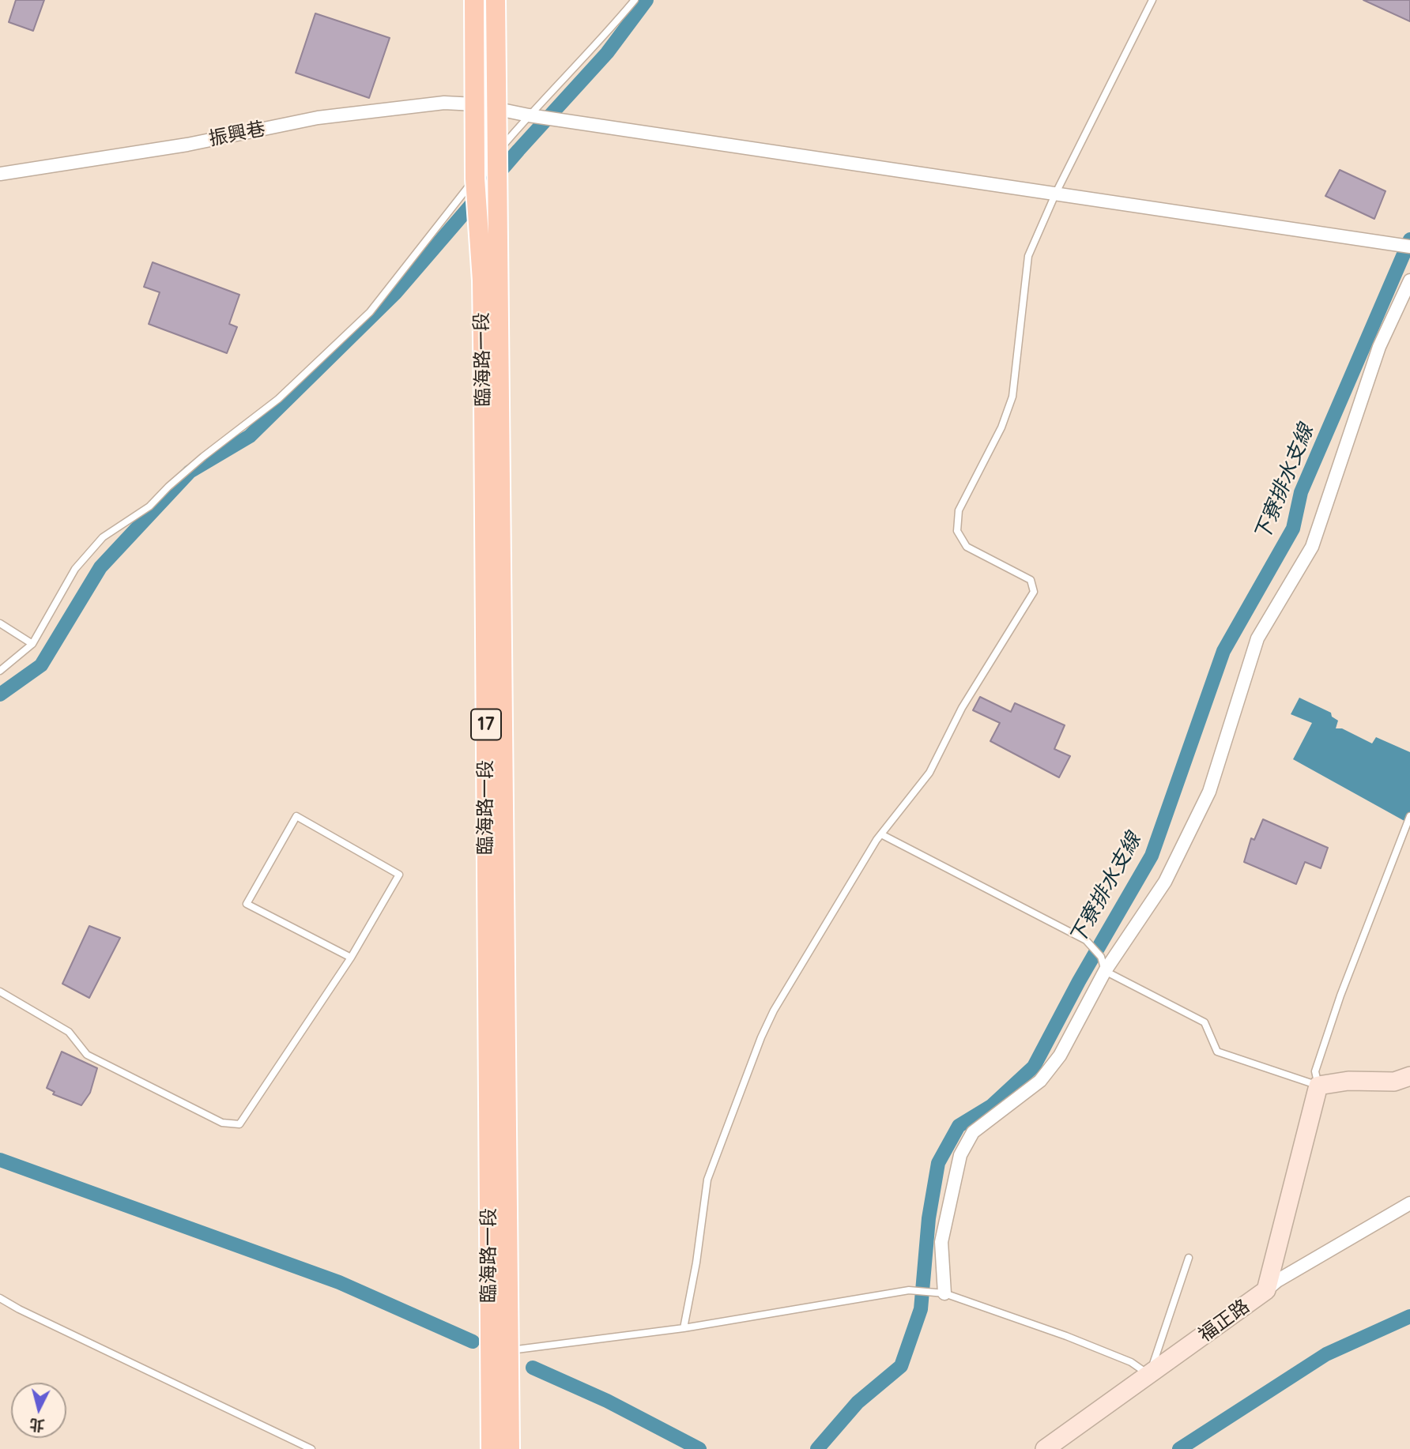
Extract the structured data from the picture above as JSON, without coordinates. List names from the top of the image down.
{
  "streets": {
    "main road": ["臨海路一段", "17"],
    "street": ["振興巷", "福正路"]
  },
  "crossings": [
    ["振興巷", "臨海路一段"]
  ],
  "water": ["下寮排水支線"],
  "north": "bottom"
}
